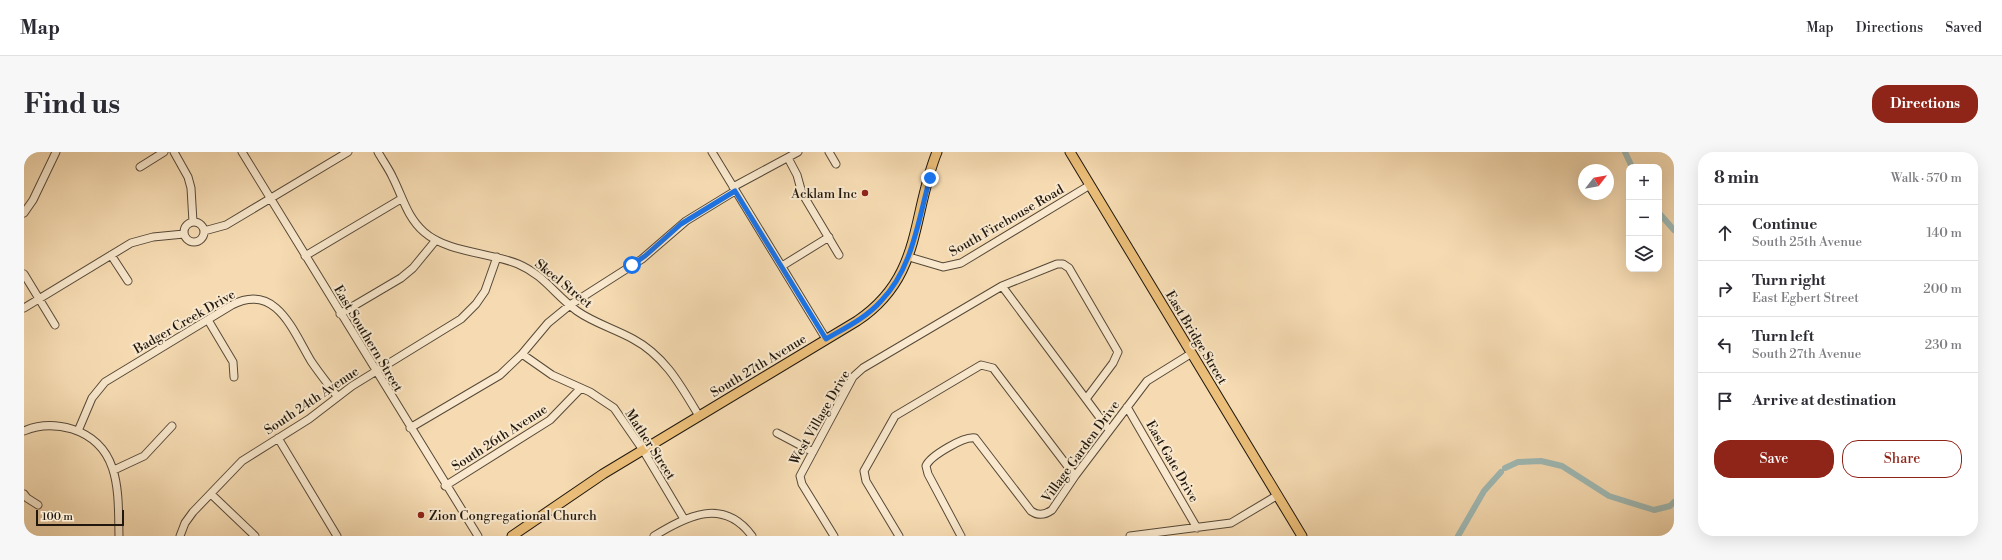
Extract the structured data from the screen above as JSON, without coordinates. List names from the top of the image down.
{
  "streets": {
    "main road": ["East Bridge Street", "South 27th Avenue"],
    "street": [
      "South Firehouse Road",
      "Skeel Street",
      "Badger Creek Drive",
      "East Southern Street",
      "South 24th Avenue",
      "West Village Drive",
      "South 26th Avenue",
      "Mather Street",
      "Village Garden Drive",
      "East Gate Drive"
    ]
  },
  "crossings": [
    ["South Firehouse Road", "East Bridge Street"],
    ["South Firehouse Road", "South 27th Avenue"],
    ["Skeel Street", "South 27th Avenue"],
    ["Skeel Street", "South 24th Avenue"],
    ["East Bridge Street", "Village Garden Drive"],
    ["East Southern Street", "South 24th Avenue"],
    ["East Southern Street", "South 26th Avenue"],
    ["South 27th Avenue", "Mather Street"],
    ["South 26th Avenue", "Mather Street"],
    ["Village Garden Drive", "East Gate Drive"]
  ],
  "places": ["Acklam Inc", "Zion Congregational Church"],
  "scale_bar": "100 m",
  "north": "top right",
  "page": {
    "header": "Map",
    "nav": ["Map", "Directions", "Saved"],
    "buttons": [
      "Directions",
      ["Save", "Share"]
    ],
    "title": "Find us",
    "heading": ["8 min", "Walk · 570 m"],
    "map_buttons": ["+", "−"],
    "list": [
      ["Continue", "South 25th Avenue", "140 m"],
      ["Turn right", "East Egbert Street", "200 m"],
      ["Turn left", "South 27th Avenue", "230 m"],
      "Arrive at destination"
    ],
    "scale": "100 m"
  }
}
